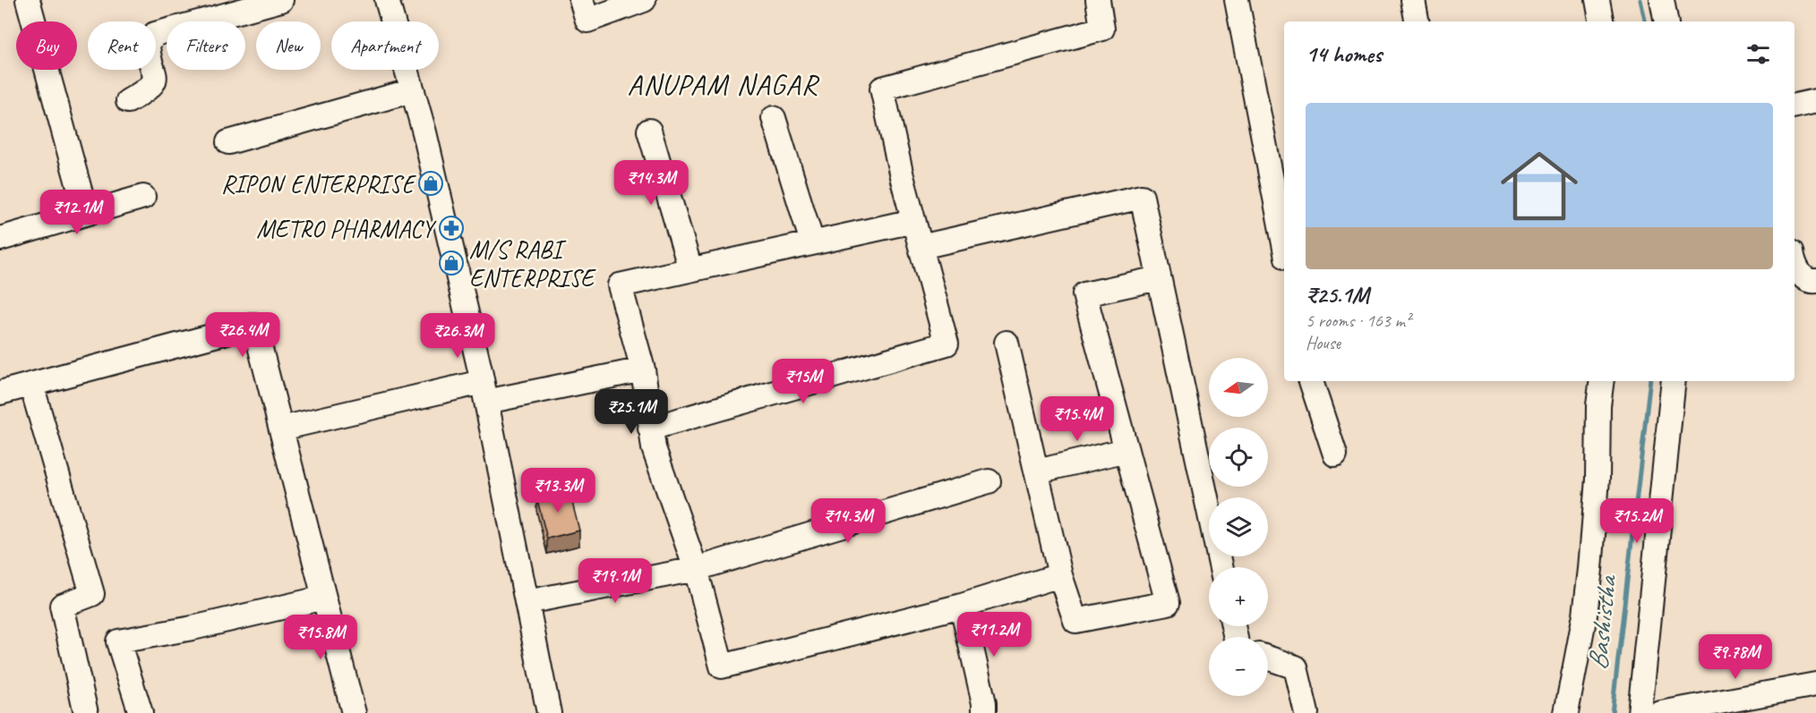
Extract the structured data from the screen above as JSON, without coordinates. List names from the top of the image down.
{
  "districts": ["ANUPAM NAGAR"],
  "water": ["Bashistha"],
  "places": {
    "shop": ["RIPON ENTERPRISE", "M/S RABI ENTERPRISE"],
    "pharmacy": ["METRO PHARMACY"]
  },
  "north": "left",
  "page": {
    "chip": [
      "Buy",
      "Rent",
      "Filters",
      "New",
      "Apartment"
    ],
    "heading": "14 homes",
    "list": [
      {
        "name": "₹25.1M",
        "note": "5 rooms · 163 m² · House"
      }
    ],
    "price": [
      "₹14.3M",
      "₹12.1M",
      "₹26.4M",
      "₹26.3M",
      "₹15M",
      "₹25.1M",
      "₹15.4M",
      "₹13.3M",
      "₹14.3M",
      "₹15.2M",
      "₹19.1M",
      "₹11.2M",
      "₹15.8M",
      "₹9.78M"
    ],
    "map_buttons": ["+", "−"]
  }
}
